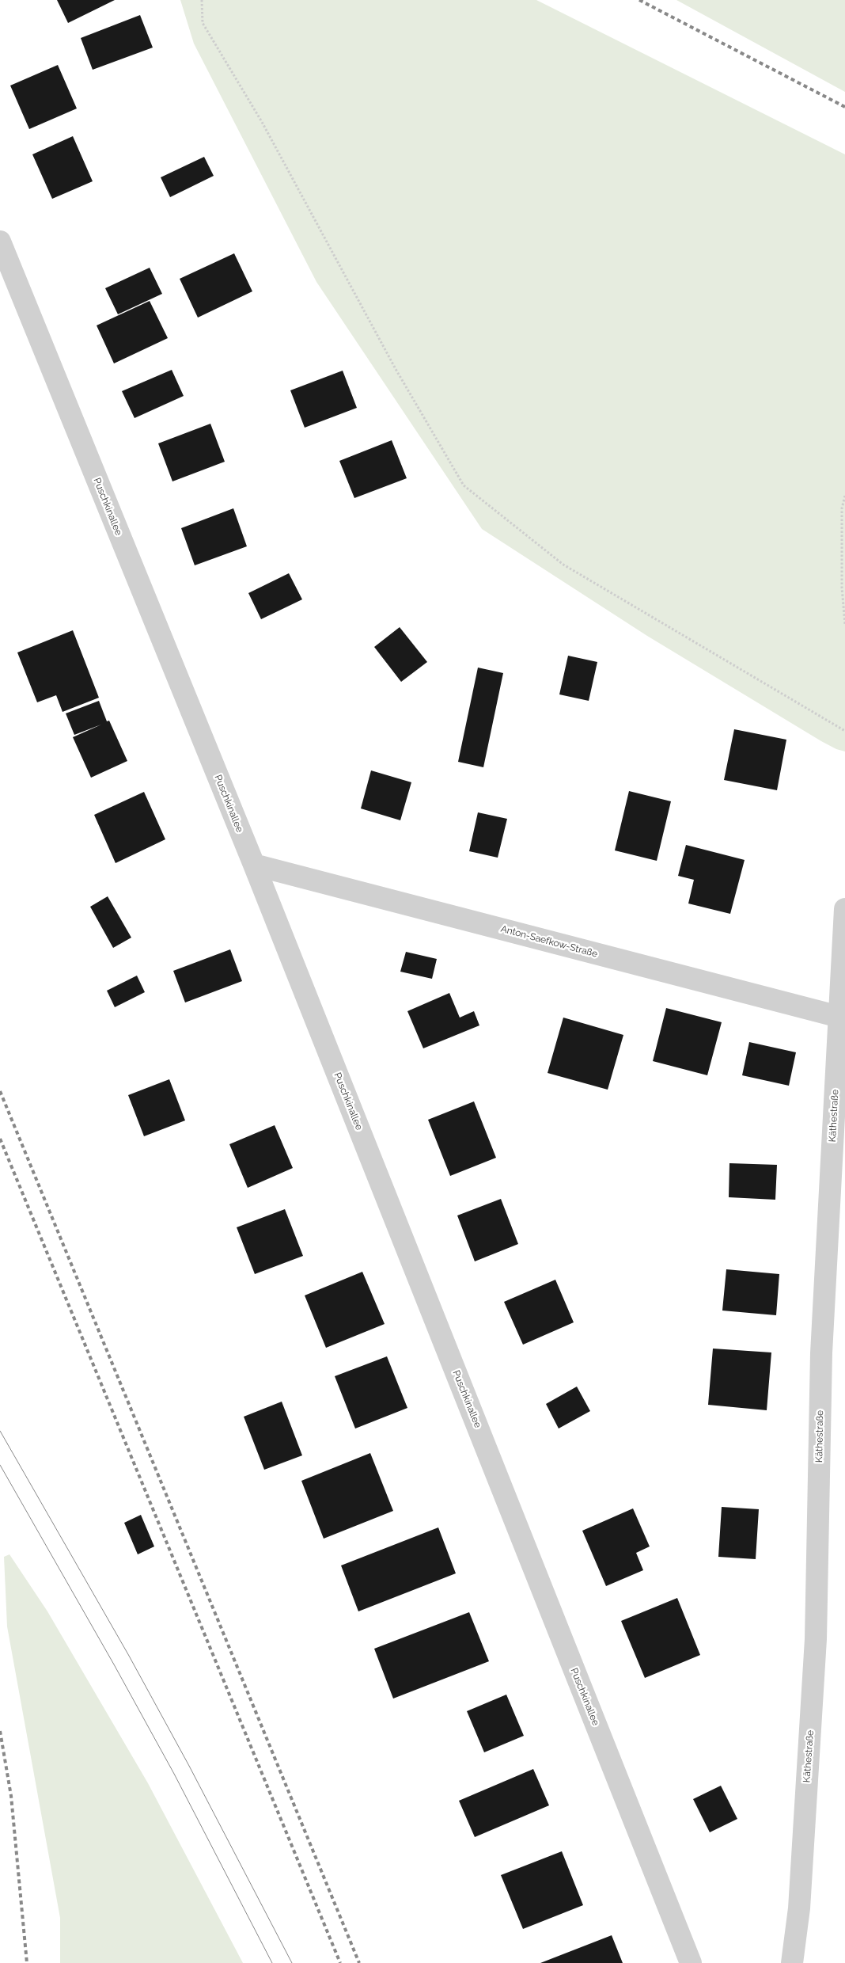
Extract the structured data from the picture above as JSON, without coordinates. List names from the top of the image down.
{
  "streets": {
    "street": ["Puschkinallee", "Anton-Saefkow-Straße", "Käthestraße"]
  },
  "crossings": [
    ["Puschkinallee", "Anton-Saefkow-Straße"],
    ["Anton-Saefkow-Straße", "Käthestraße"]
  ]
}
